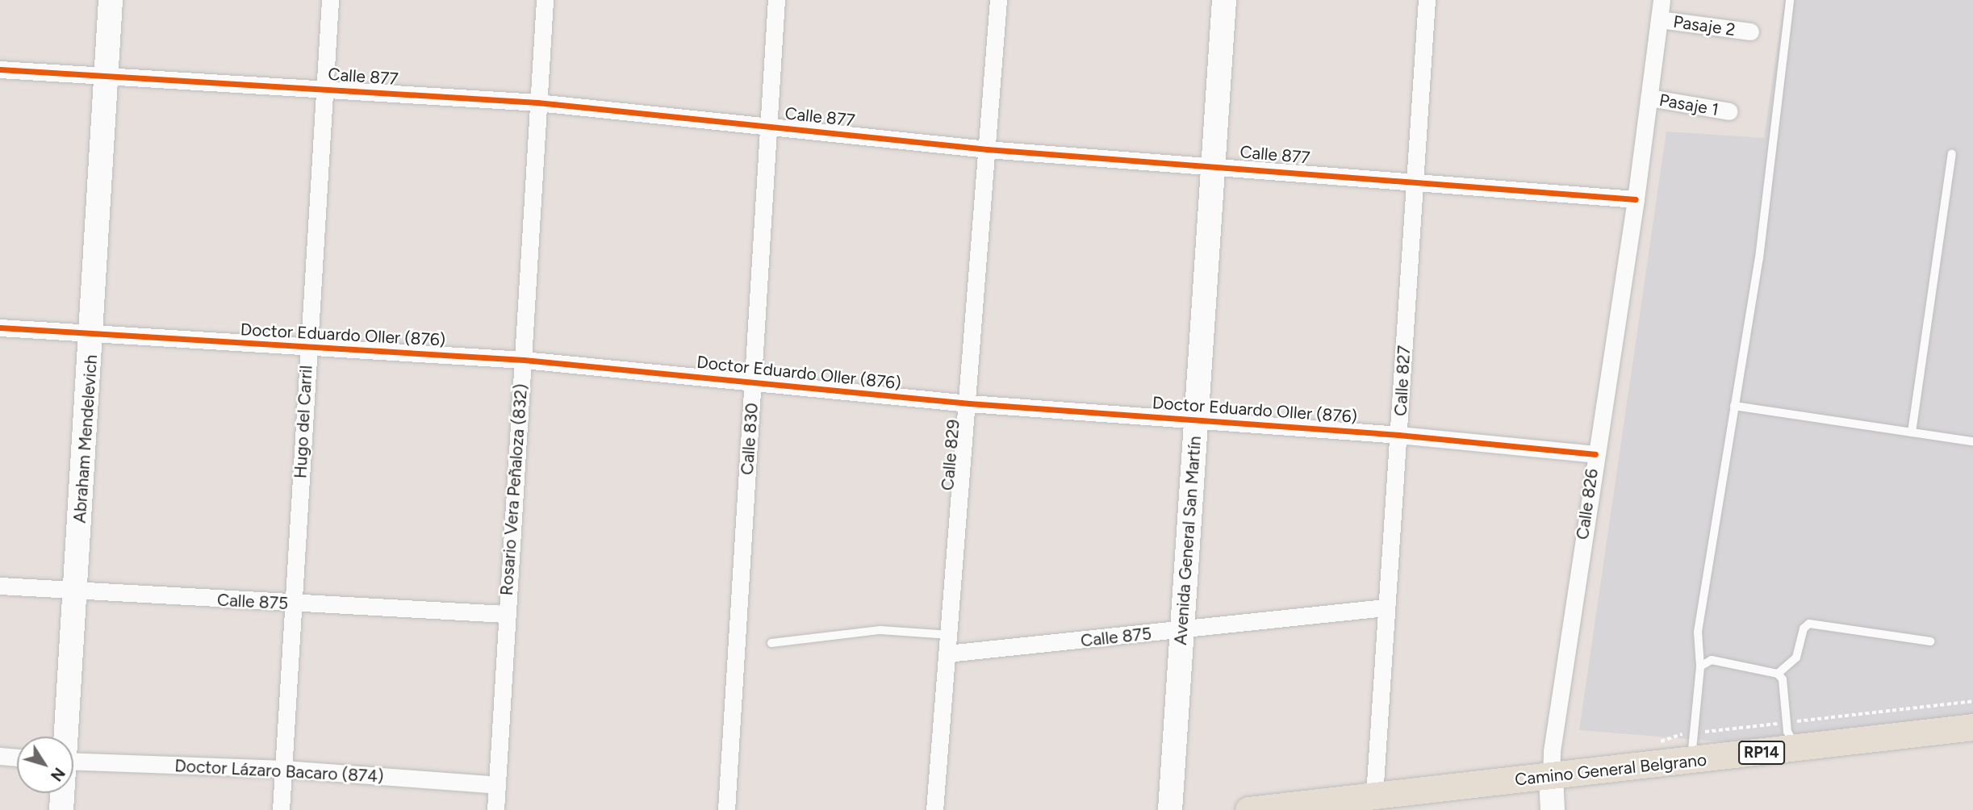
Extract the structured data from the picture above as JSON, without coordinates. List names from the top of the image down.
{
  "streets": {
    "main road": ["RP14", "Camino General Belgrano"],
    "street": [
      "Pasaje 2",
      "Calle 877",
      "Pasaje 1",
      "Doctor Eduardo Oller (876)",
      "Calle 827",
      "Hugo del Carril",
      "Abraham Mendelevich",
      "Calle 830",
      "Calle 829",
      "Rosario Vera Peñaloza (832)",
      "Calle 826",
      "Avenida General San Martín",
      "Calle 875",
      "Doctor Lázaro Bacaro (874)"
    ]
  },
  "crossings": [
    ["Pasaje 2", "Calle 826"],
    ["Calle 877", "Calle 827"],
    ["Calle 877", "Hugo del Carril"],
    ["Calle 877", "Abraham Mendelevich"],
    ["Calle 877", "Calle 830"],
    ["Calle 877", "Calle 829"],
    ["Calle 877", "Rosario Vera Peñaloza (832)"],
    ["Calle 877", "Calle 826"],
    ["Calle 877", "Avenida General San Martín"],
    ["Pasaje 1", "Calle 826"],
    ["Doctor Eduardo Oller (876)", "Calle 827"],
    ["Doctor Eduardo Oller (876)", "Hugo del Carril"],
    ["Doctor Eduardo Oller (876)", "Abraham Mendelevich"],
    ["Doctor Eduardo Oller (876)", "Calle 830"],
    ["Doctor Eduardo Oller (876)", "Calle 829"],
    ["Doctor Eduardo Oller (876)", "Rosario Vera Peñaloza (832)"],
    ["Doctor Eduardo Oller (876)", "Calle 826"],
    ["Doctor Eduardo Oller (876)", "Avenida General San Martín"],
    ["Calle 827", "Calle 875"],
    ["Calle 827", "Camino General Belgrano"],
    ["Hugo del Carril", "Calle 875"],
    ["Hugo del Carril", "Doctor Lázaro Bacaro (874)"],
    ["Abraham Mendelevich", "Calle 875"],
    ["Calle 829", "Calle 875"],
    ["Rosario Vera Peñaloza (832)", "Calle 875"],
    ["Rosario Vera Peñaloza (832)", "Doctor Lázaro Bacaro (874)"],
    ["Calle 826", "Camino General Belgrano"],
    ["Avenida General San Martín", "Calle 875"]
  ],
  "north": "bottom right"
}
